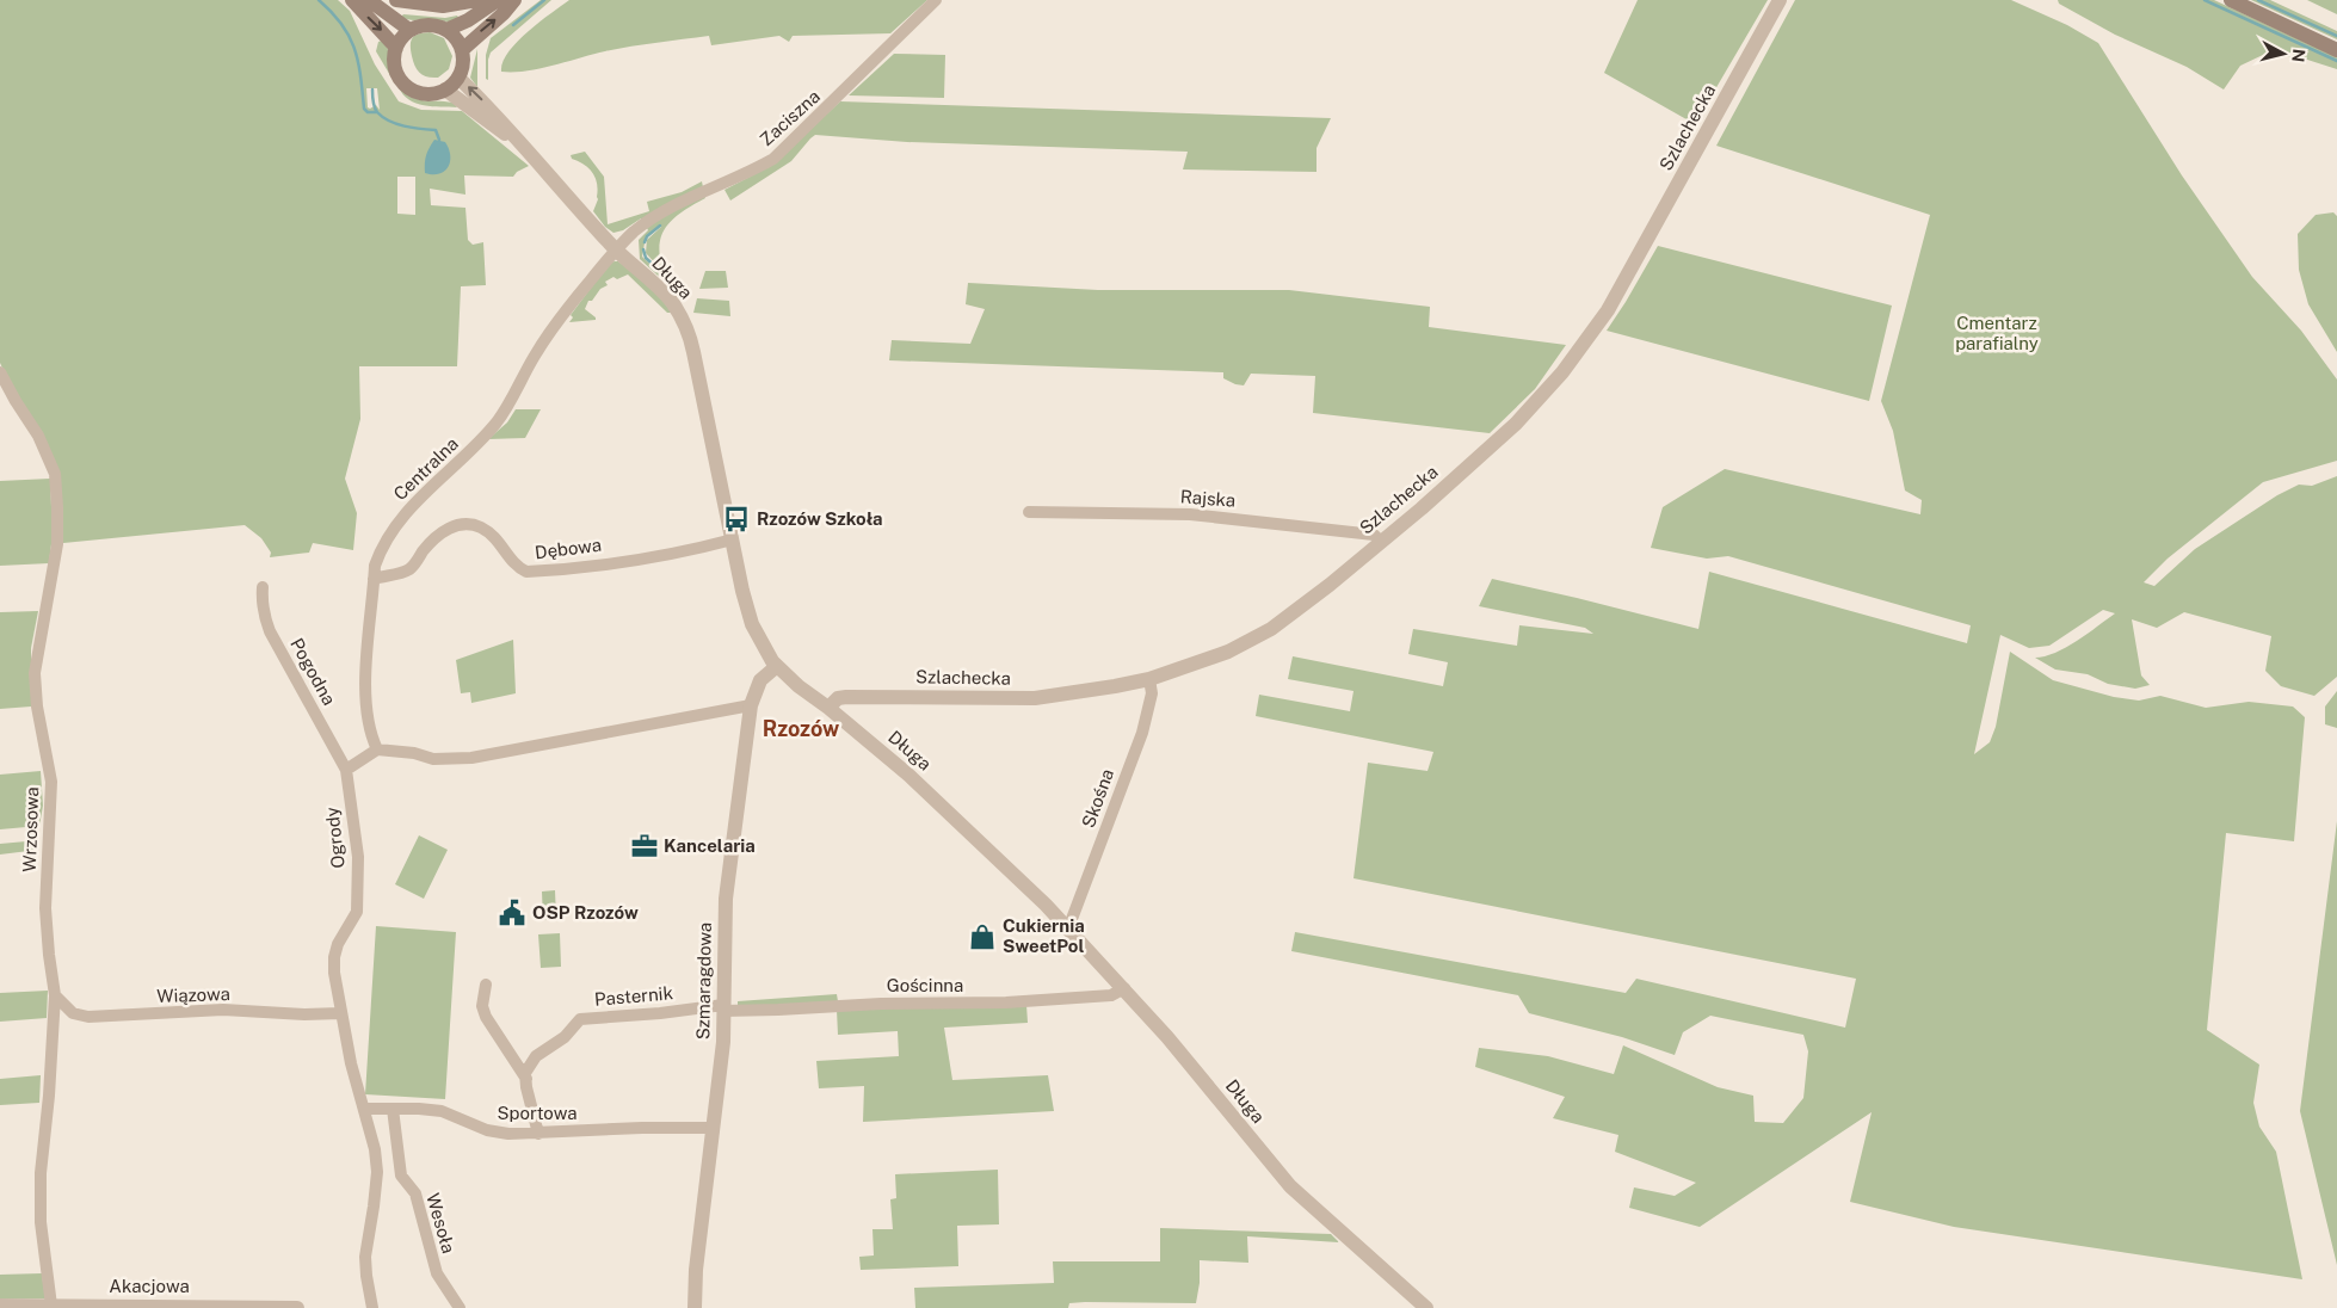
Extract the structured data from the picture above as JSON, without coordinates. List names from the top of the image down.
{
  "streets": {
    "street": [
      "Zaciszna",
      "Szlachecka",
      "Długa",
      "Centralna",
      "Rajska",
      "Dębowa",
      "Pogodna",
      "Skośna",
      "Wrzosowa",
      "Ogrody",
      "Szmaragdowa",
      "Gościnna",
      "Wiązowa",
      "Pasternik",
      "Sportowa",
      "Wesoła",
      "Akacjowa"
    ]
  },
  "crossings": [
    ["Zaciszna", "Długa"],
    ["Zaciszna", "Centralna"],
    ["Szlachecka", "Długa"],
    ["Szlachecka", "Rajska"],
    ["Szlachecka", "Skośna"],
    ["Długa", "Centralna"],
    ["Długa", "Dębowa"],
    ["Długa", "Skośna"],
    ["Długa", "Szmaragdowa"],
    ["Długa", "Gościnna"],
    ["Centralna", "Dębowa"],
    ["Pogodna", "Ogrody"],
    ["Wrzosowa", "Wiązowa"],
    ["Wrzosowa", "Akacjowa"],
    ["Ogrody", "Wiązowa"],
    ["Ogrody", "Sportowa"],
    ["Szmaragdowa", "Gościnna"],
    ["Szmaragdowa", "Pasternik"],
    ["Szmaragdowa", "Sportowa"],
    ["Gościnna", "Pasternik"],
    ["Sportowa", "Wesoła"]
  ],
  "districts": ["Rzozów"],
  "parks": ["Cmentarz parafialny"],
  "places": {
    "bus stop": ["Rzozów Szkoła"],
    "office": ["Kancelaria"],
    "public building": ["OSP Rzozów"],
    "shop": ["Cukiernia SweetPol"]
  },
  "north": "right"
}
